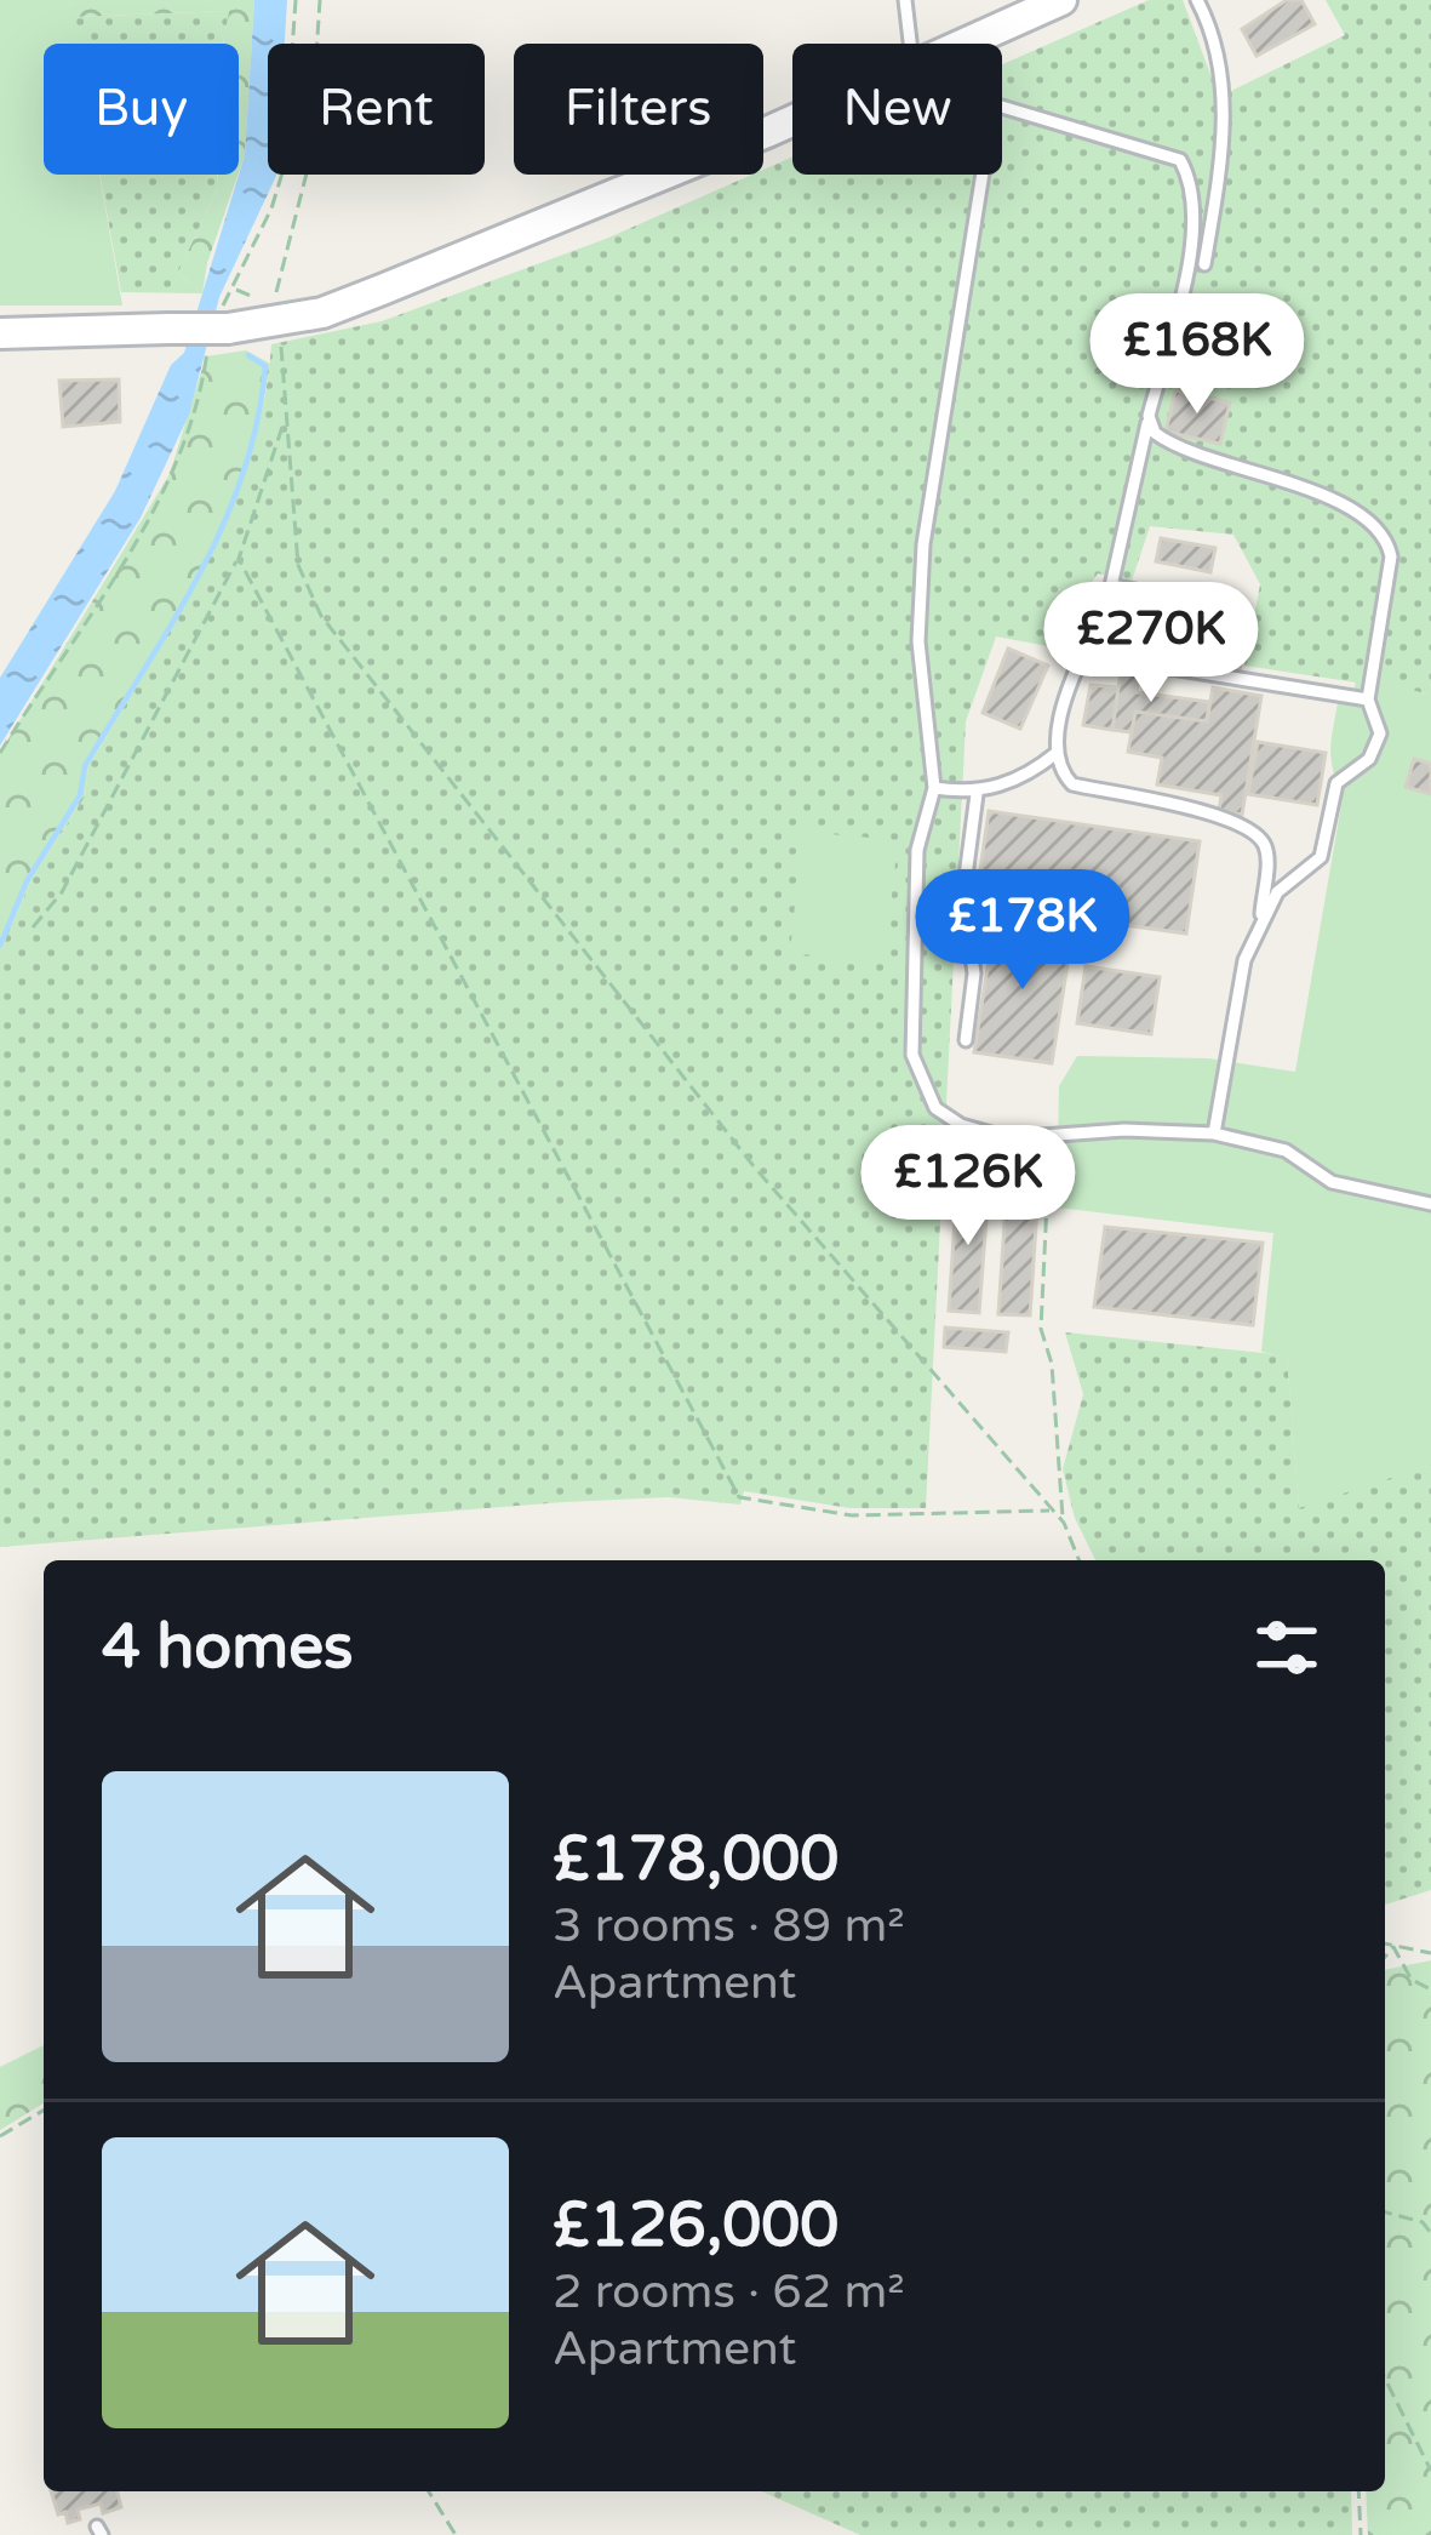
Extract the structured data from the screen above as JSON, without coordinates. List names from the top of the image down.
{
  "page": {
    "chip": [
      "Buy",
      "Rent",
      "Filters",
      "New"
    ],
    "price": [
      "£168K",
      "£270K",
      "£178K",
      "£126K"
    ],
    "heading": "4 homes",
    "list": [
      {
        "name": "£178,000",
        "note": "3 rooms · 89 m² · Apartment"
      },
      {
        "name": "£126,000",
        "note": "2 rooms · 62 m² · Apartment"
      }
    ]
  }
}
